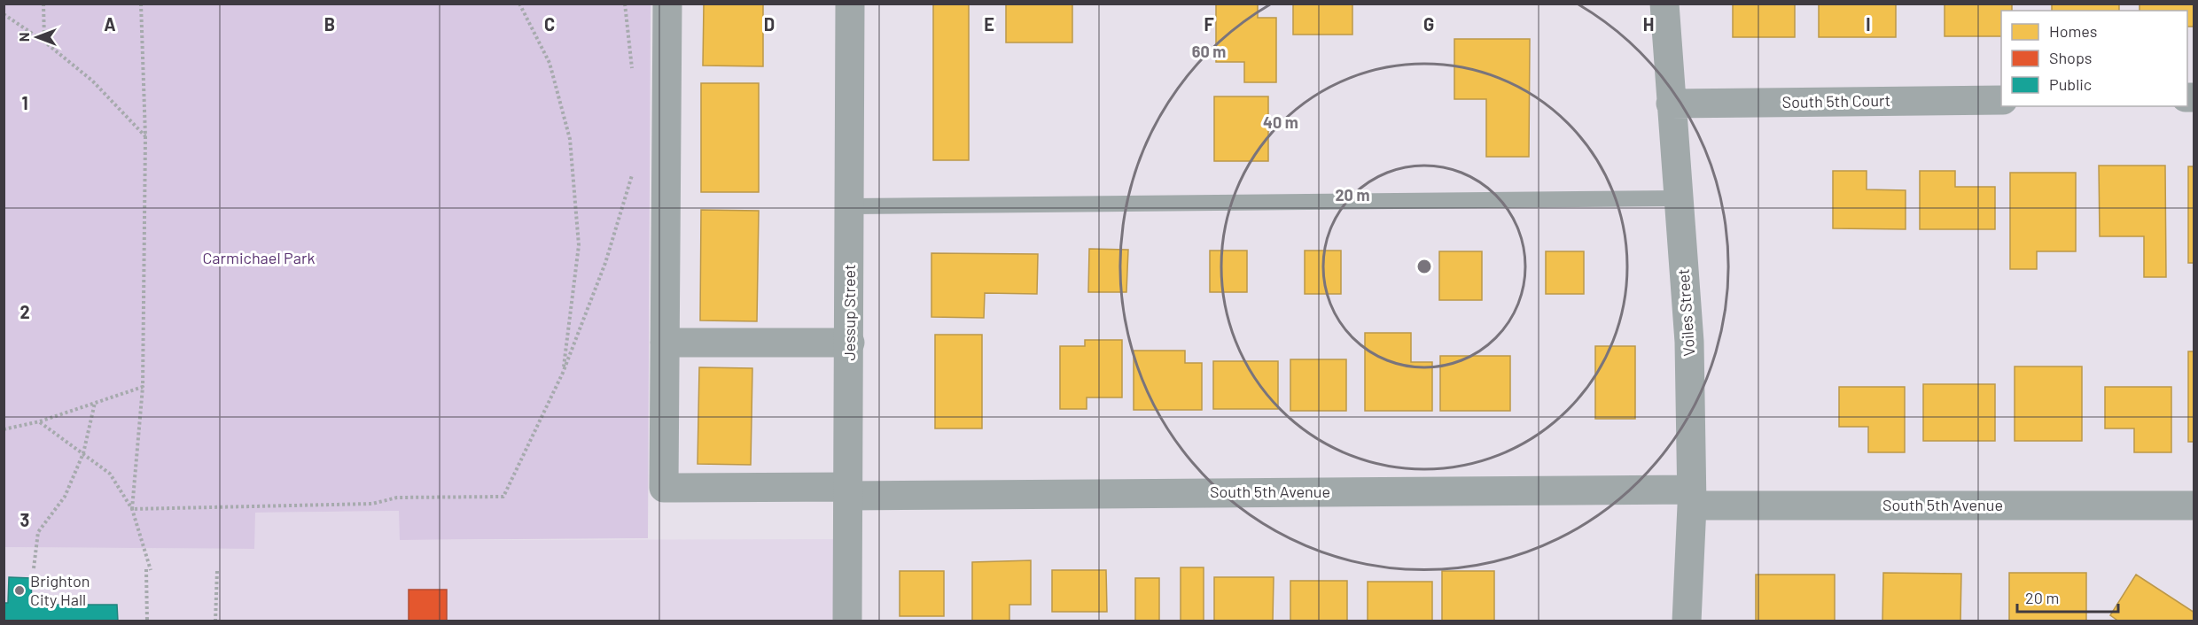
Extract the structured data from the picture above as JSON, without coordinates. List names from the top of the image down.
{
  "streets": {
    "street": [
      "South 5th Court",
      "Jessup Street",
      "Voiles Street",
      "South 5th Avenue"
    ]
  },
  "crossings": [
    ["South 5th Court", "Voiles Street"],
    ["Jessup Street", "South 5th Avenue"],
    ["Voiles Street", "South 5th Avenue"]
  ],
  "parks": ["Carmichael Park"],
  "places": ["Brighton City Hall"],
  "legend": ["Homes", "Shops", "Public"],
  "scale_bar": "20 m",
  "north": "left",
  "grid": {
    "columns": [
      "A",
      "B",
      "C",
      "D",
      "E",
      "F",
      "G",
      "H",
      "I"
    ],
    "rows": ["1", "2", "3"]
  },
  "rings": ["60 m", "40 m", "20 m"]
}
